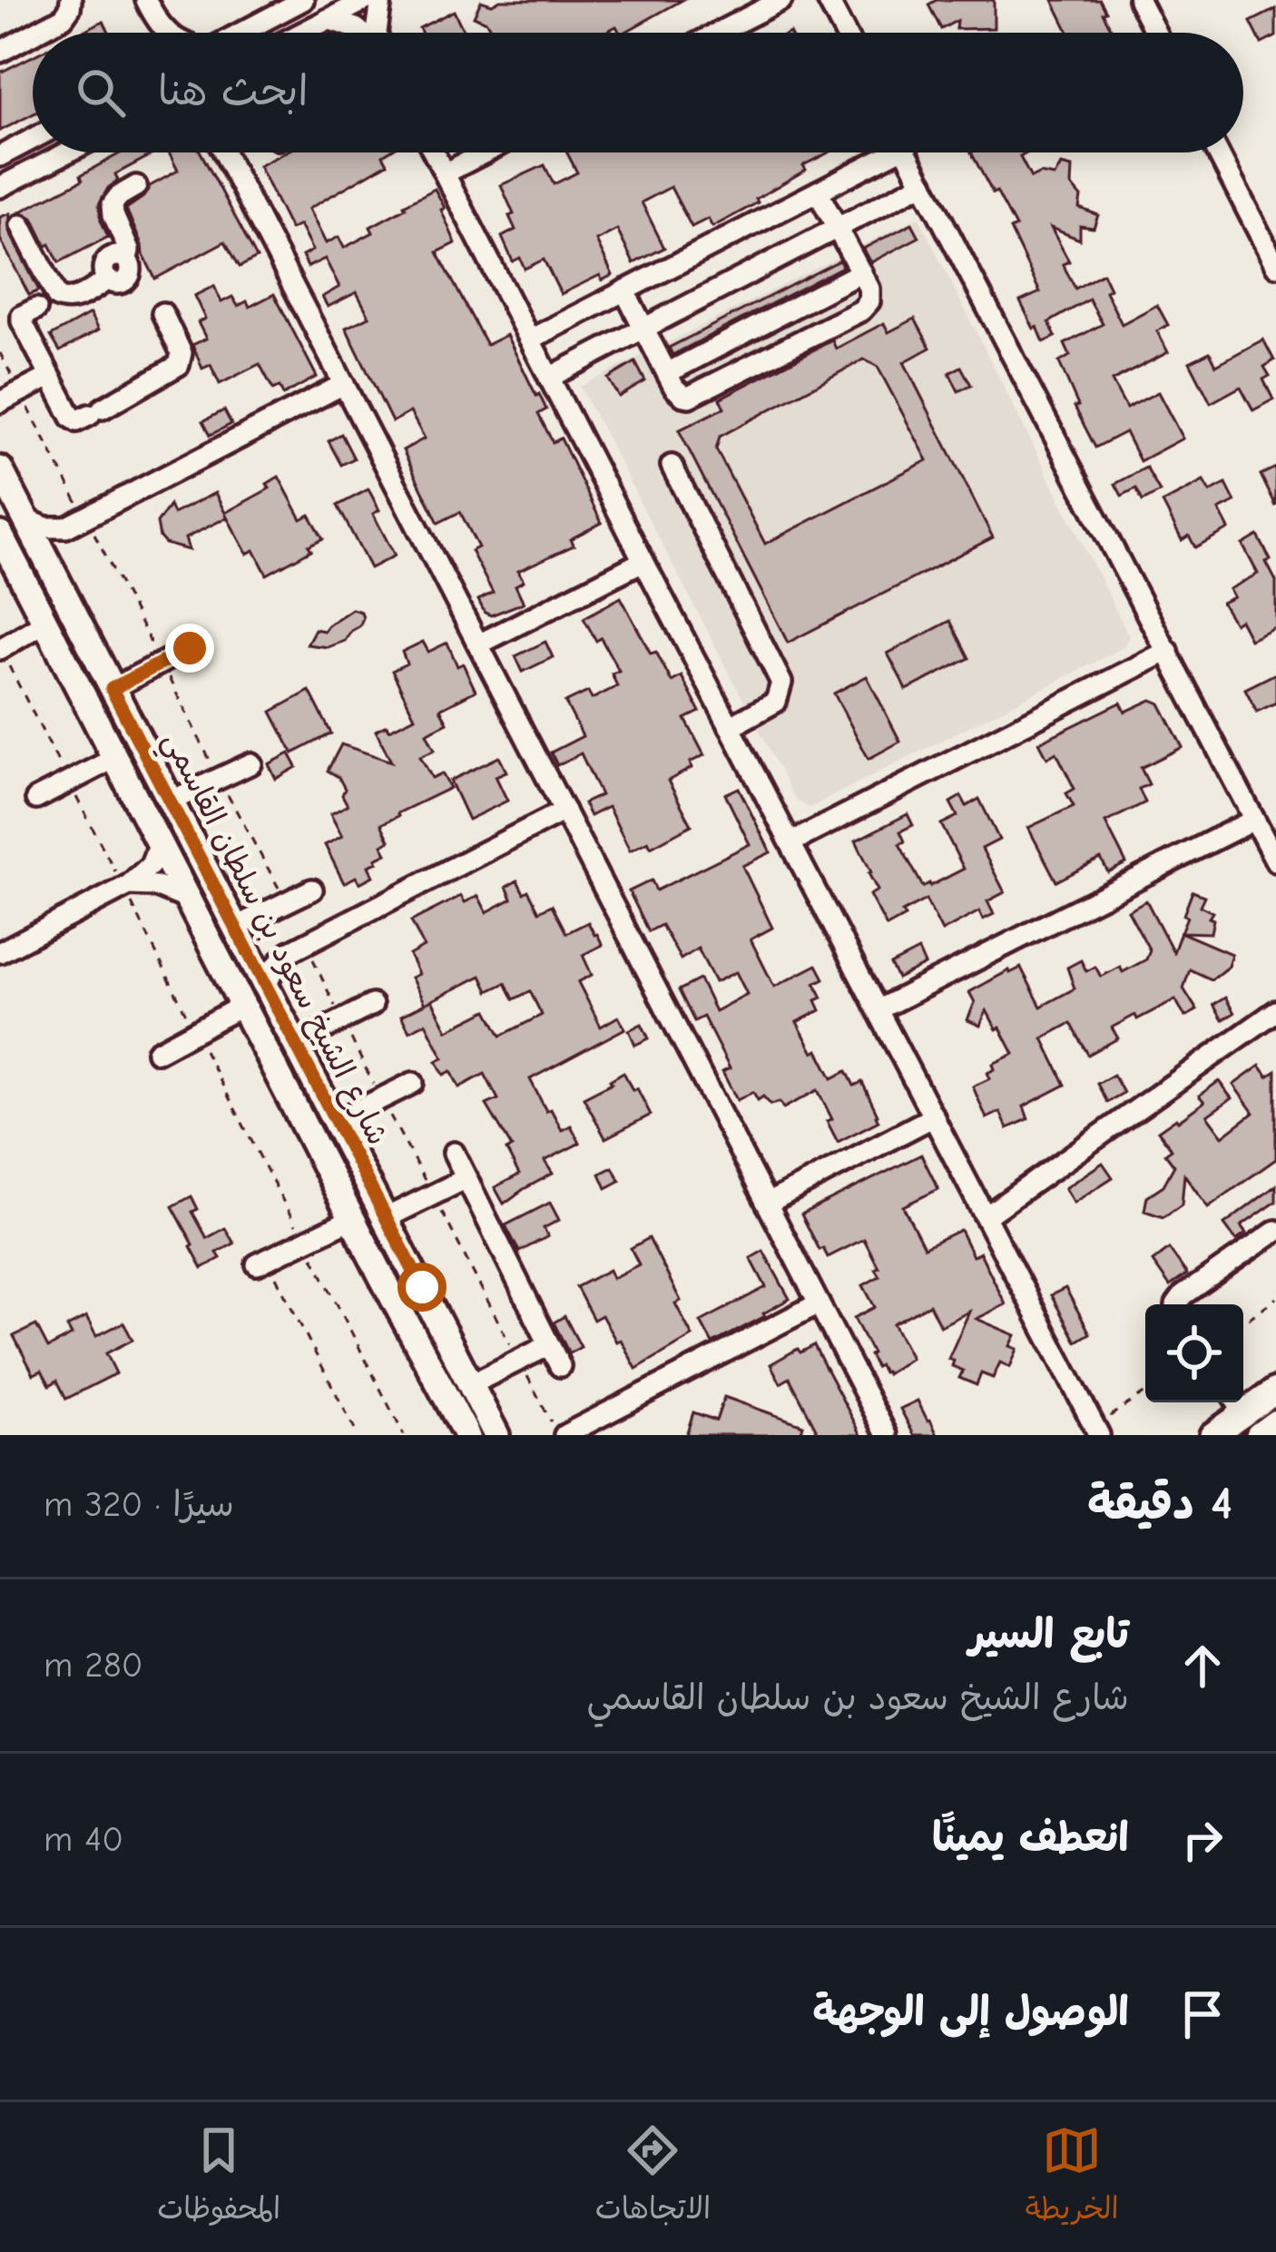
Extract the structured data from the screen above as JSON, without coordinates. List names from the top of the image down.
{
  "streets": {
    "main road": ["شارع الشيخ سعود بن سلطان القاسمي"]
  },
  "page": {
    "search": "ابحث هنا",
    "heading": ["4 دقيقة", "سيرًا · 320 m"],
    "list": [
      ["تابع السير", "شارع الشيخ سعود بن سلطان القاسمي", "280 m"],
      ["انعطف يمينًا", "40 m"],
      "الوصول إلى الوجهة"
    ],
    "nav": ["الخريطة", "الاتجاهات", "المحفوظات"]
  }
}
